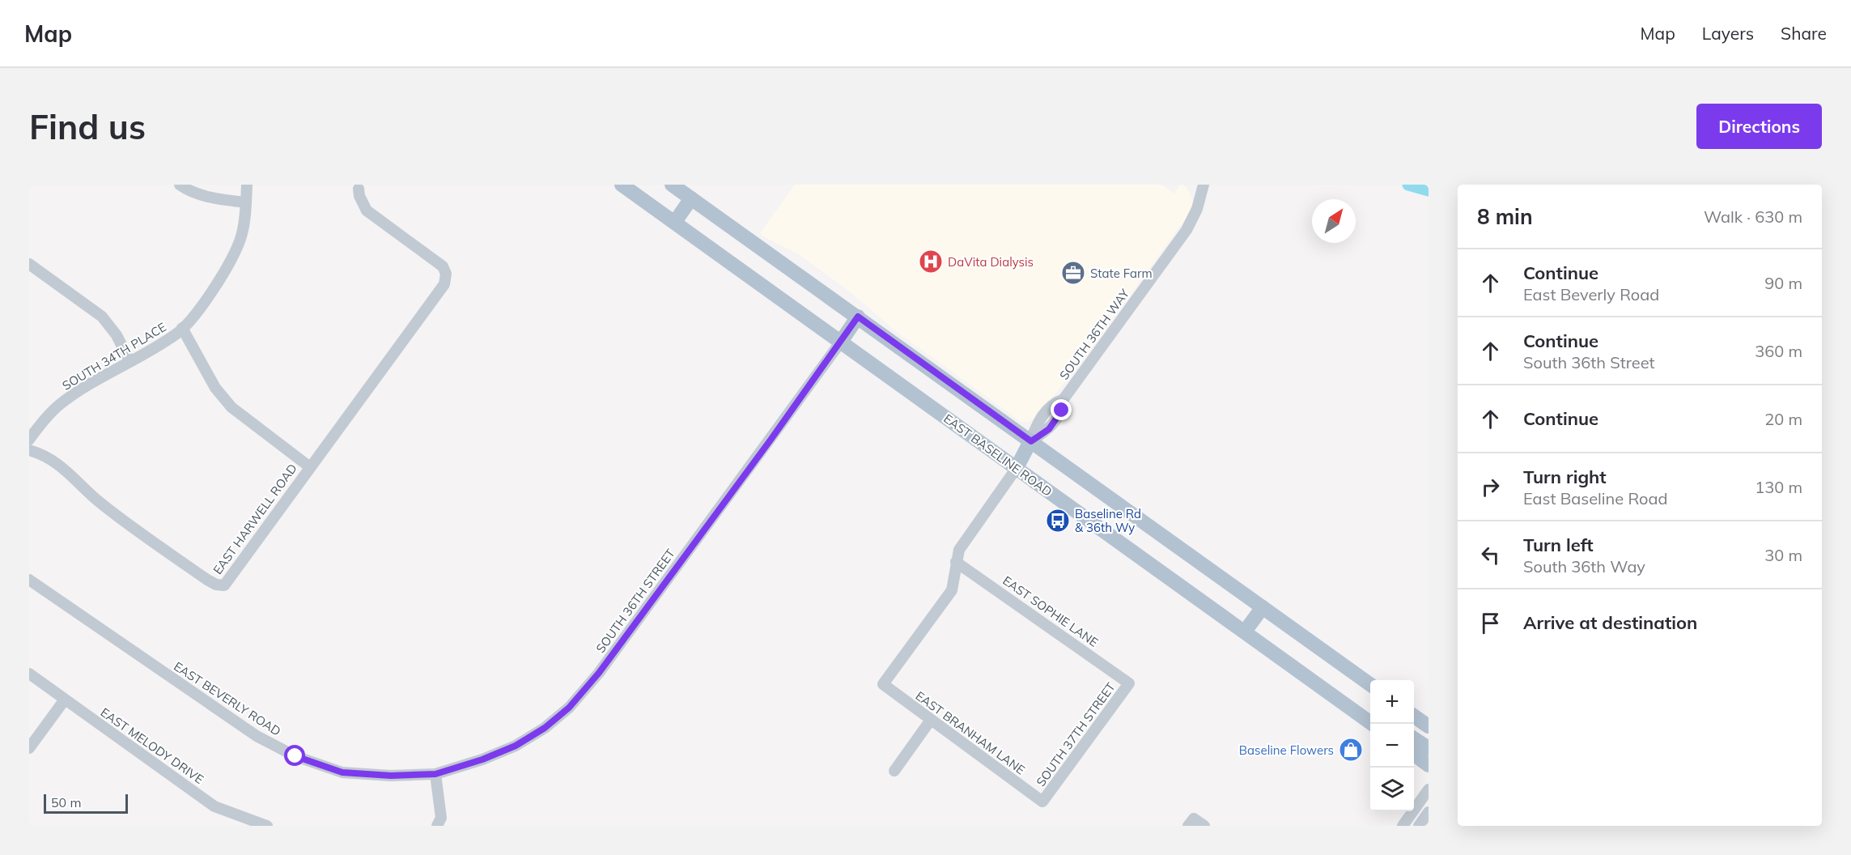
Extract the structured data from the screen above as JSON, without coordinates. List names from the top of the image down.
{
  "streets": {
    "main road": ["EAST BASELINE ROAD"],
    "street": [
      "SOUTH 36TH WAY",
      "SOUTH 34TH PLACE",
      "EAST HARWELL ROAD",
      "SOUTH 36TH STREET",
      "EAST SOPHIE LANE",
      "EAST BEVERLY ROAD",
      "EAST BRANHAM LANE",
      "SOUTH 37TH STREET",
      "EAST MELODY DRIVE"
    ]
  },
  "crossings": [
    ["EAST BASELINE ROAD", "SOUTH 36TH STREET"],
    ["SOUTH 36TH STREET", "EAST BEVERLY ROAD"],
    ["EAST SOPHIE LANE", "EAST BRANHAM LANE"],
    ["EAST SOPHIE LANE", "SOUTH 37TH STREET"],
    ["EAST BRANHAM LANE", "SOUTH 37TH STREET"]
  ],
  "places": {
    "hospital": ["DaVita Dialysis"],
    "office": ["State Farm"],
    "bus stop": ["Baseline Rd & 36th Wy"],
    "shop": ["Baseline Flowers"]
  },
  "scale_bar": "50 m",
  "north": "top right",
  "page": {
    "header": "Map",
    "nav": ["Map", "Layers", "Share"],
    "buttons": "Directions",
    "title": "Find us",
    "heading": ["8 min", "Walk · 630 m"],
    "list": [
      ["Continue", "East Beverly Road", "90 m"],
      ["Continue", "South 36th Street", "360 m"],
      ["Continue", "20 m"],
      ["Turn right", "East Baseline Road", "130 m"],
      ["Turn left", "South 36th Way", "30 m"],
      "Arrive at destination"
    ],
    "map_buttons": ["+", "−"],
    "scale": "50 m"
  }
}
